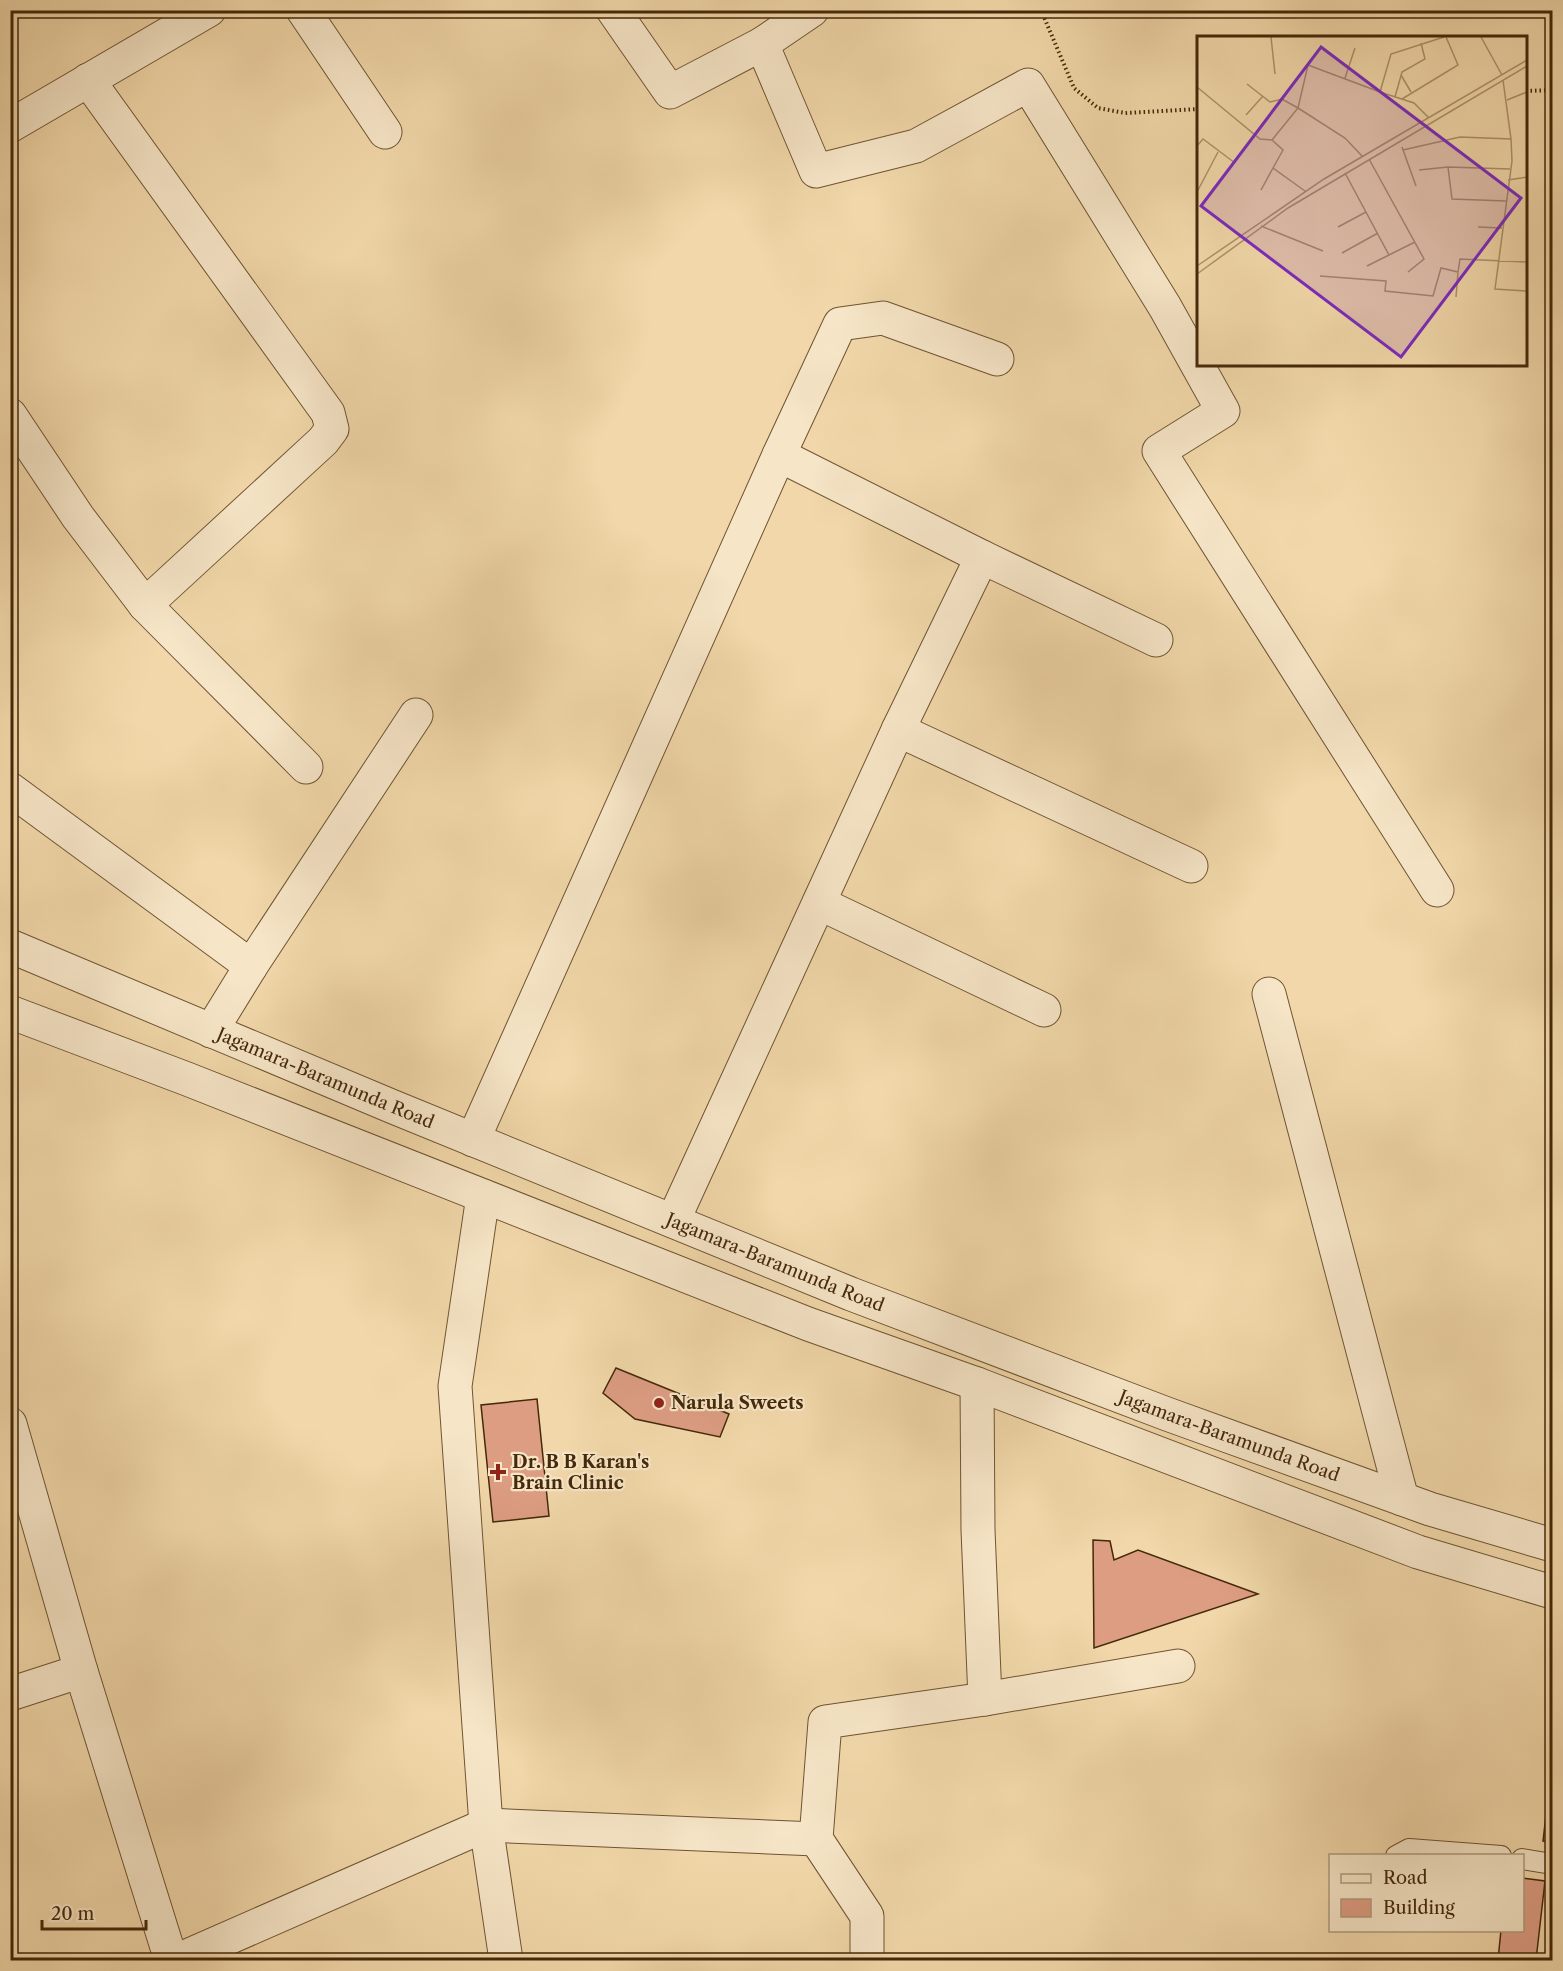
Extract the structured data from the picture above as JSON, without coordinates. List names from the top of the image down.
{
  "streets": {
    "street": ["Jagamara-Baramunda Road"]
  },
  "places": {
    "other": ["Narula Sweets"],
    "health": ["Dr. B B Karan's Brain Clinic"]
  },
  "legend": ["Road", "Building"],
  "scale_bar": "20 m"
}
